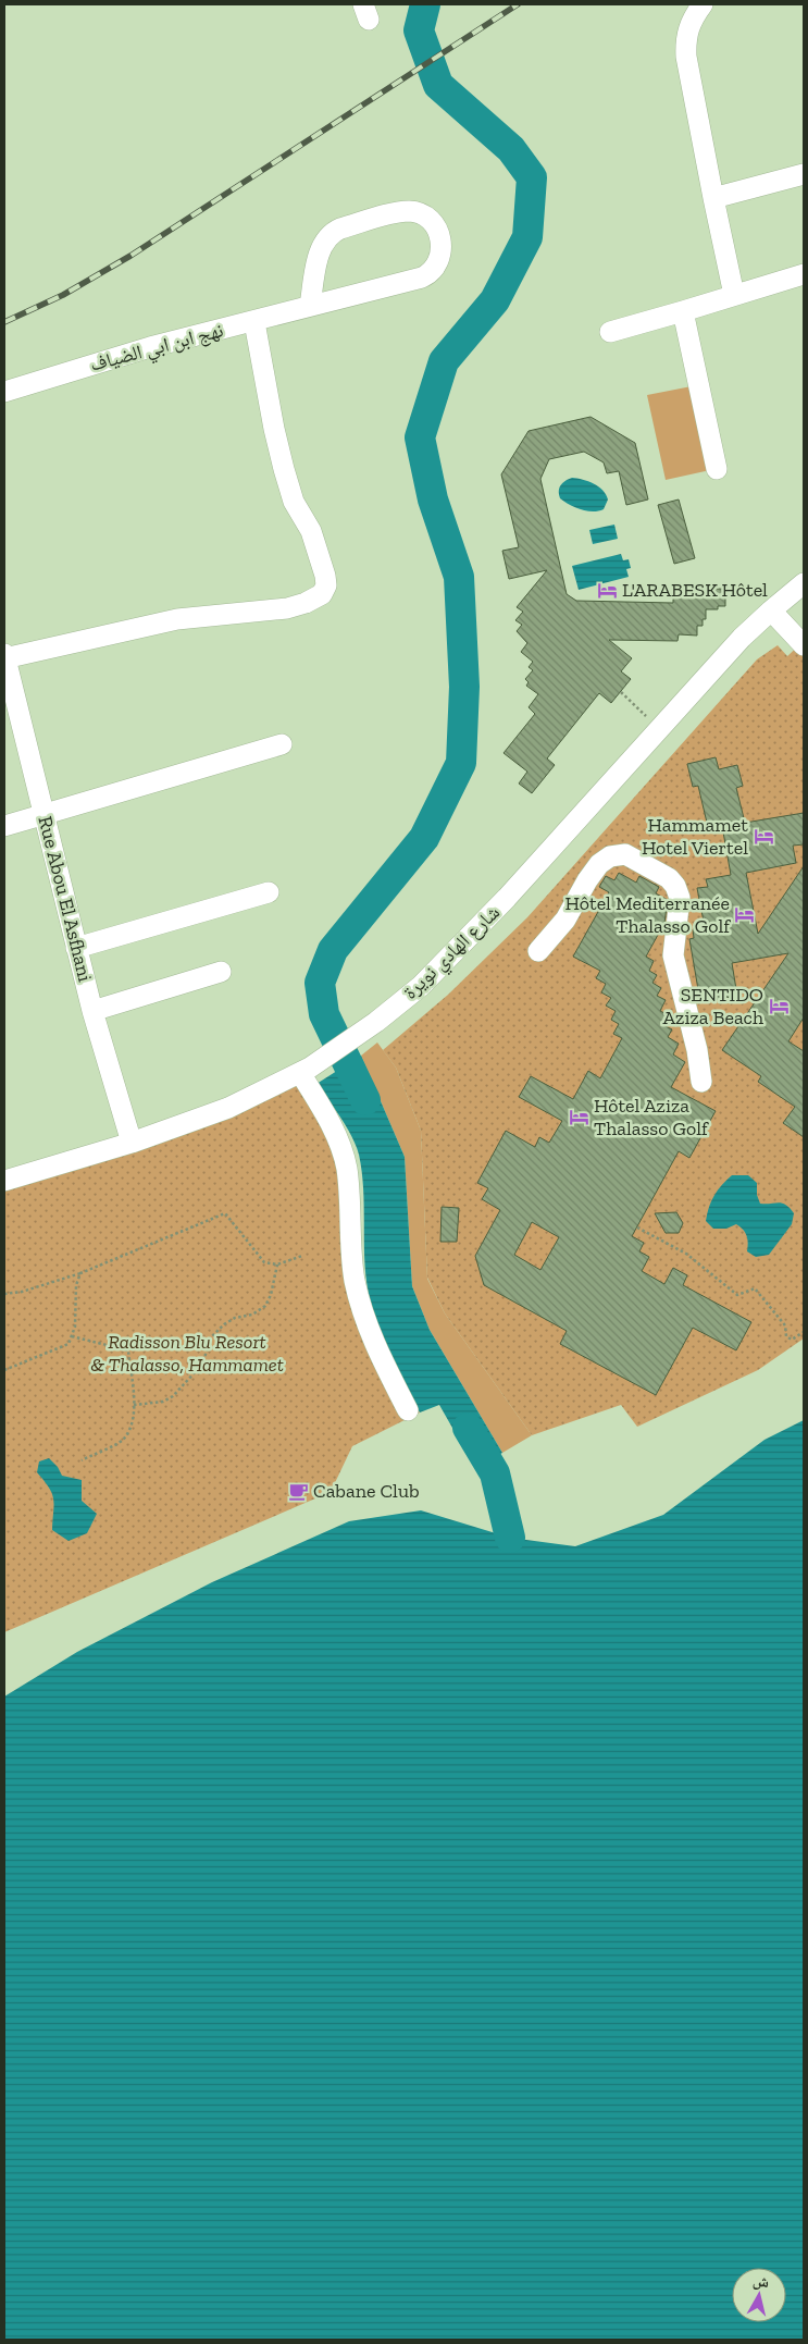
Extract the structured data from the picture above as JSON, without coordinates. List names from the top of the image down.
{
  "streets": {
    "street": ["نهج ابن ابي الضياف", "Rue Abou El Asfhani", "شارع الهادي نويرة"]
  },
  "crossings": [
    ["Rue Abou El Asfhani", "شارع الهادي نويرة"]
  ],
  "parks": ["Radisson Blu Resort & Thalasso, Hammamet"],
  "places": {
    "hotel": [
      "L'ARABESK Hôtel",
      "Hammamet Hotel Viertel",
      "Hôtel Mediterranée Thalasso Golf",
      "SENTIDO Aziza Beach",
      "Hôtel Aziza Thalasso Golf"
    ],
    "cafe": ["Cabane Club"]
  },
  "north": "top"
}
